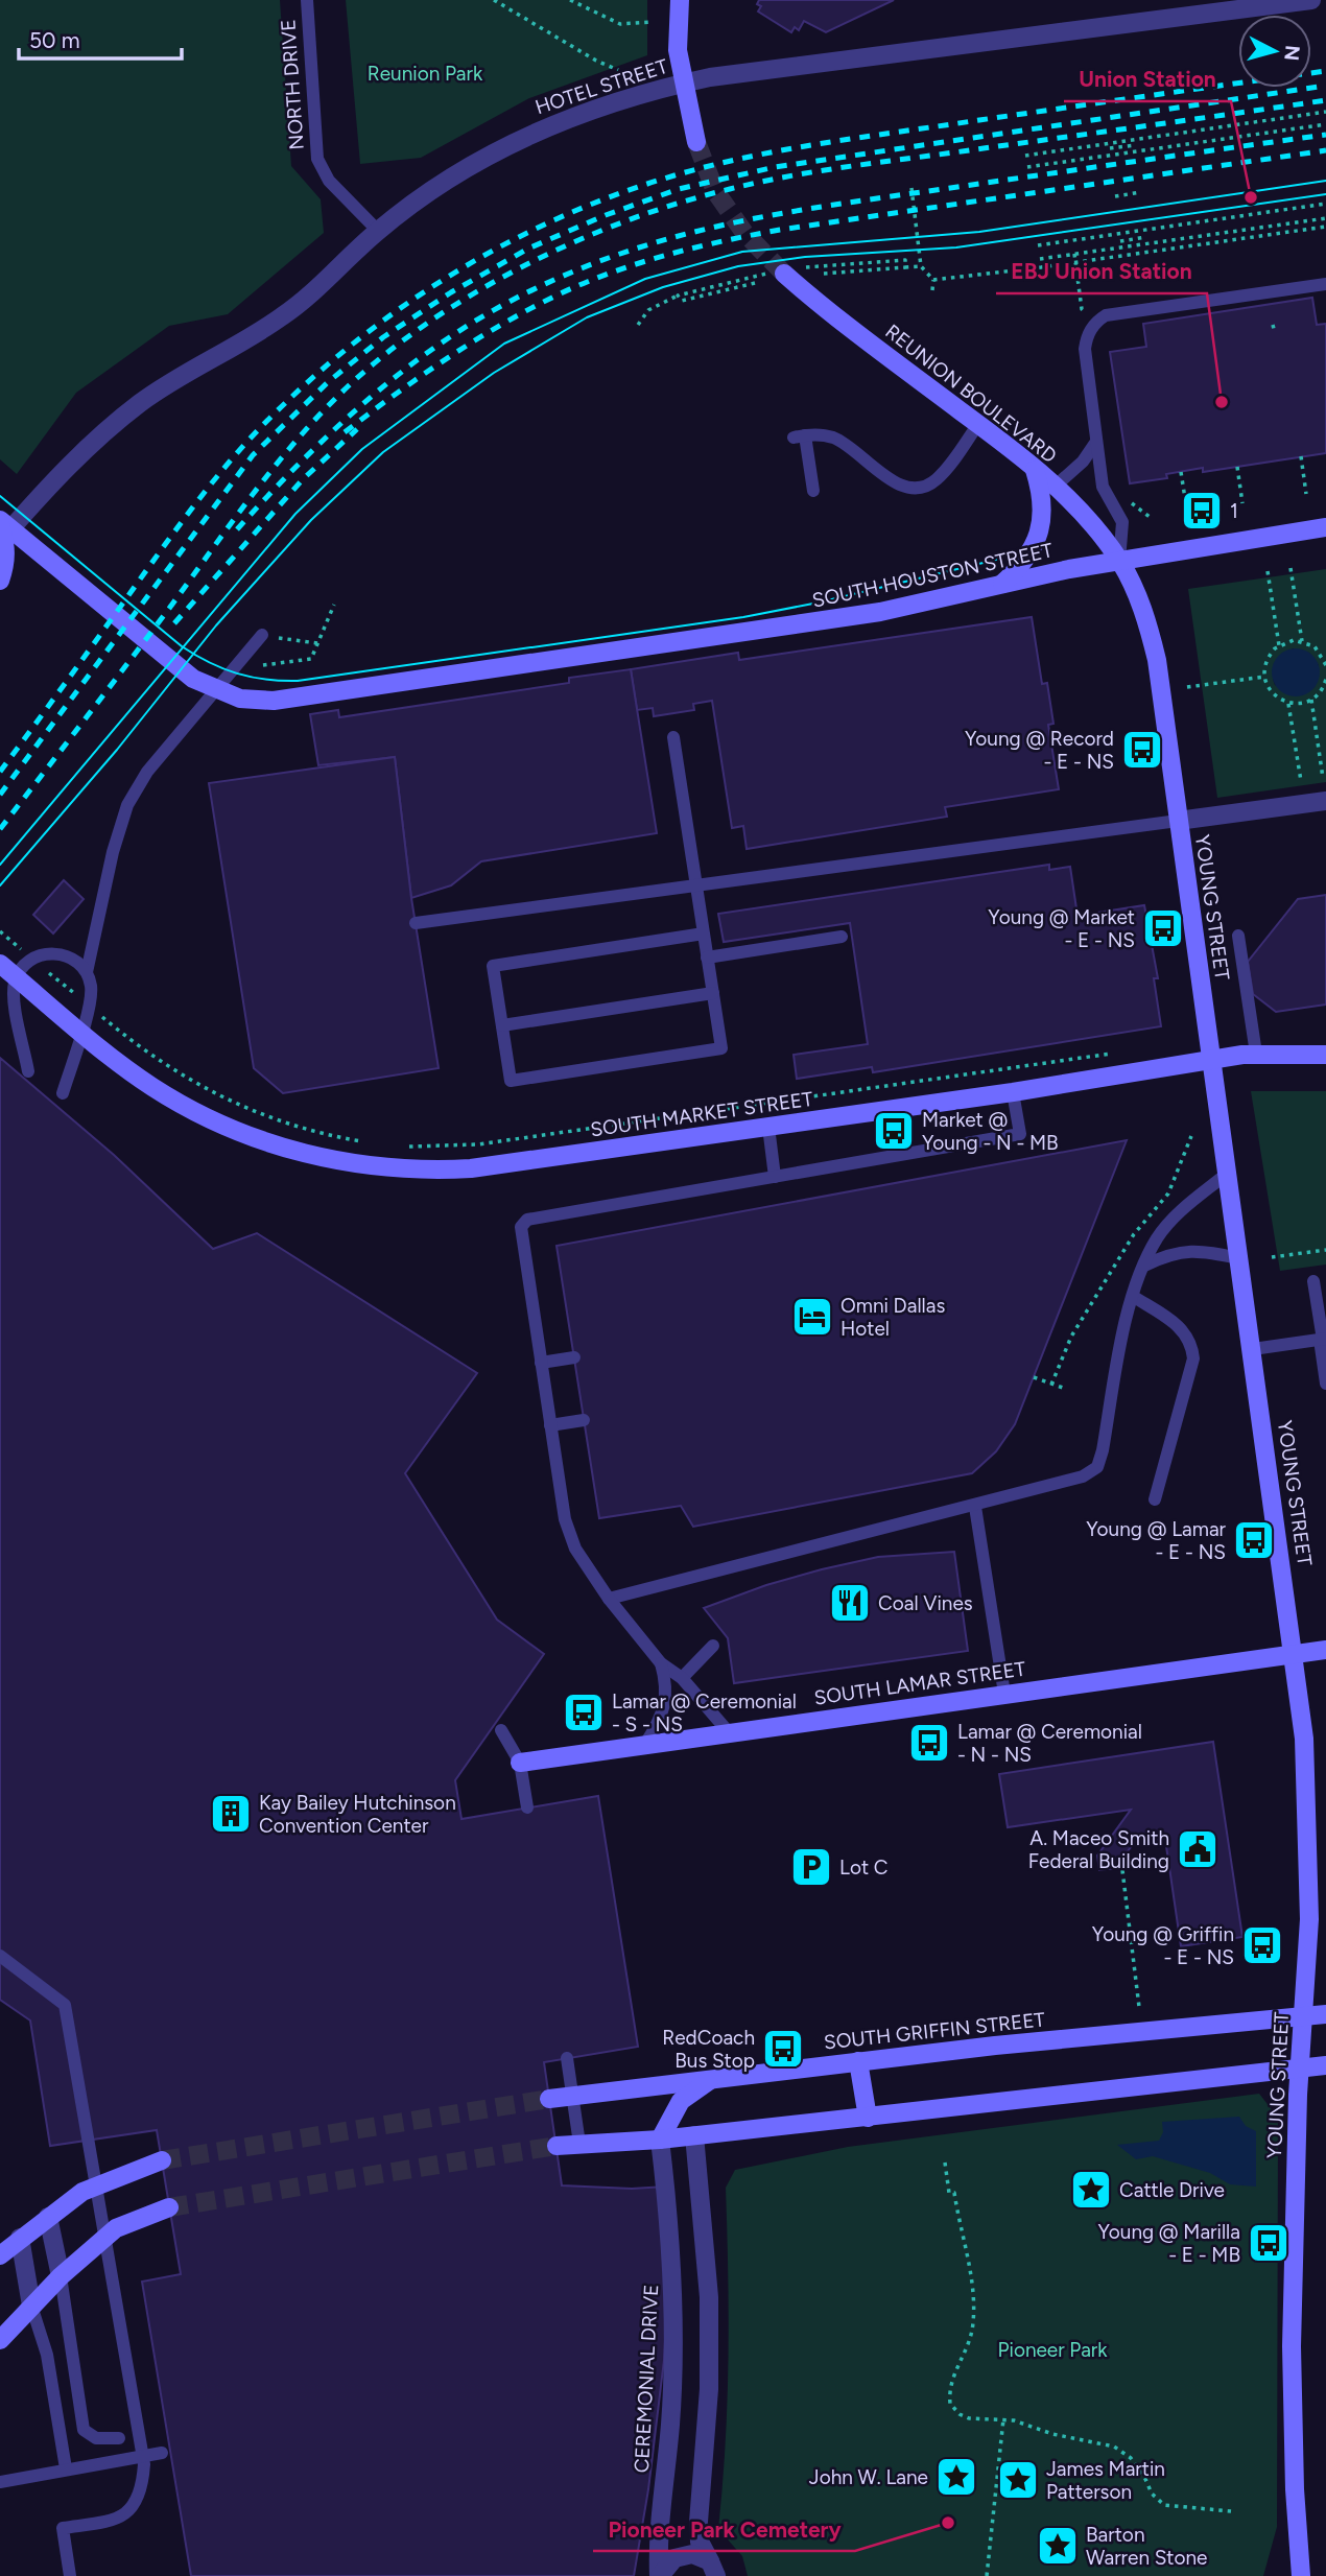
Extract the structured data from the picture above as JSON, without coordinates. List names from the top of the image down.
{
  "streets": {
    "main road": [
      "REUNION BOULEVARD",
      "SOUTH HOUSTON STREET",
      "YOUNG STREET",
      "SOUTH MARKET STREET",
      "SOUTH LAMAR STREET",
      "SOUTH GRIFFIN STREET"
    ],
    "street": ["HOTEL STREET", "CEREMONIAL DRIVE"],
    "lane": ["NORTH DRIVE"]
  },
  "crossings": [
    ["NORTH DRIVE", "HOTEL STREET"],
    ["REUNION BOULEVARD", "SOUTH HOUSTON STREET"],
    ["REUNION BOULEVARD", "YOUNG STREET"],
    ["SOUTH HOUSTON STREET", "YOUNG STREET"],
    ["YOUNG STREET", "SOUTH MARKET STREET"],
    ["YOUNG STREET", "SOUTH LAMAR STREET"],
    ["YOUNG STREET", "SOUTH GRIFFIN STREET"]
  ],
  "parks": ["Reunion Park", "Pioneer Park"],
  "places": {
    "other": ["Union Station", "EBJ Union Station", "Pioneer Park Cemetery"],
    "bus stop": [
      "1",
      "Young @ Record - E - NS",
      "Young @ Market - E - NS",
      "Market @ Young - N - MB",
      "Young @ Lamar - E - NS",
      "Lamar @ Ceremonial - S - NS",
      "Lamar @ Ceremonial - N - NS",
      "Young @ Griffin - E - NS",
      "RedCoach Bus Stop",
      "Young @ Marilla - E - MB"
    ],
    "hotel": ["Omni Dallas Hotel"],
    "restaurant": ["Coal Vines"],
    "building": ["Kay Bailey Hutchinson Convention Center"],
    "public building": ["A. Maceo Smith Federal Building"],
    "parking": ["Lot C"],
    "place": [
      "Cattle Drive",
      "John W. Lane",
      "James Martin Patterson",
      "Barton Warren Stone"
    ]
  },
  "scale_bar": "50 m",
  "north": "right"
}
